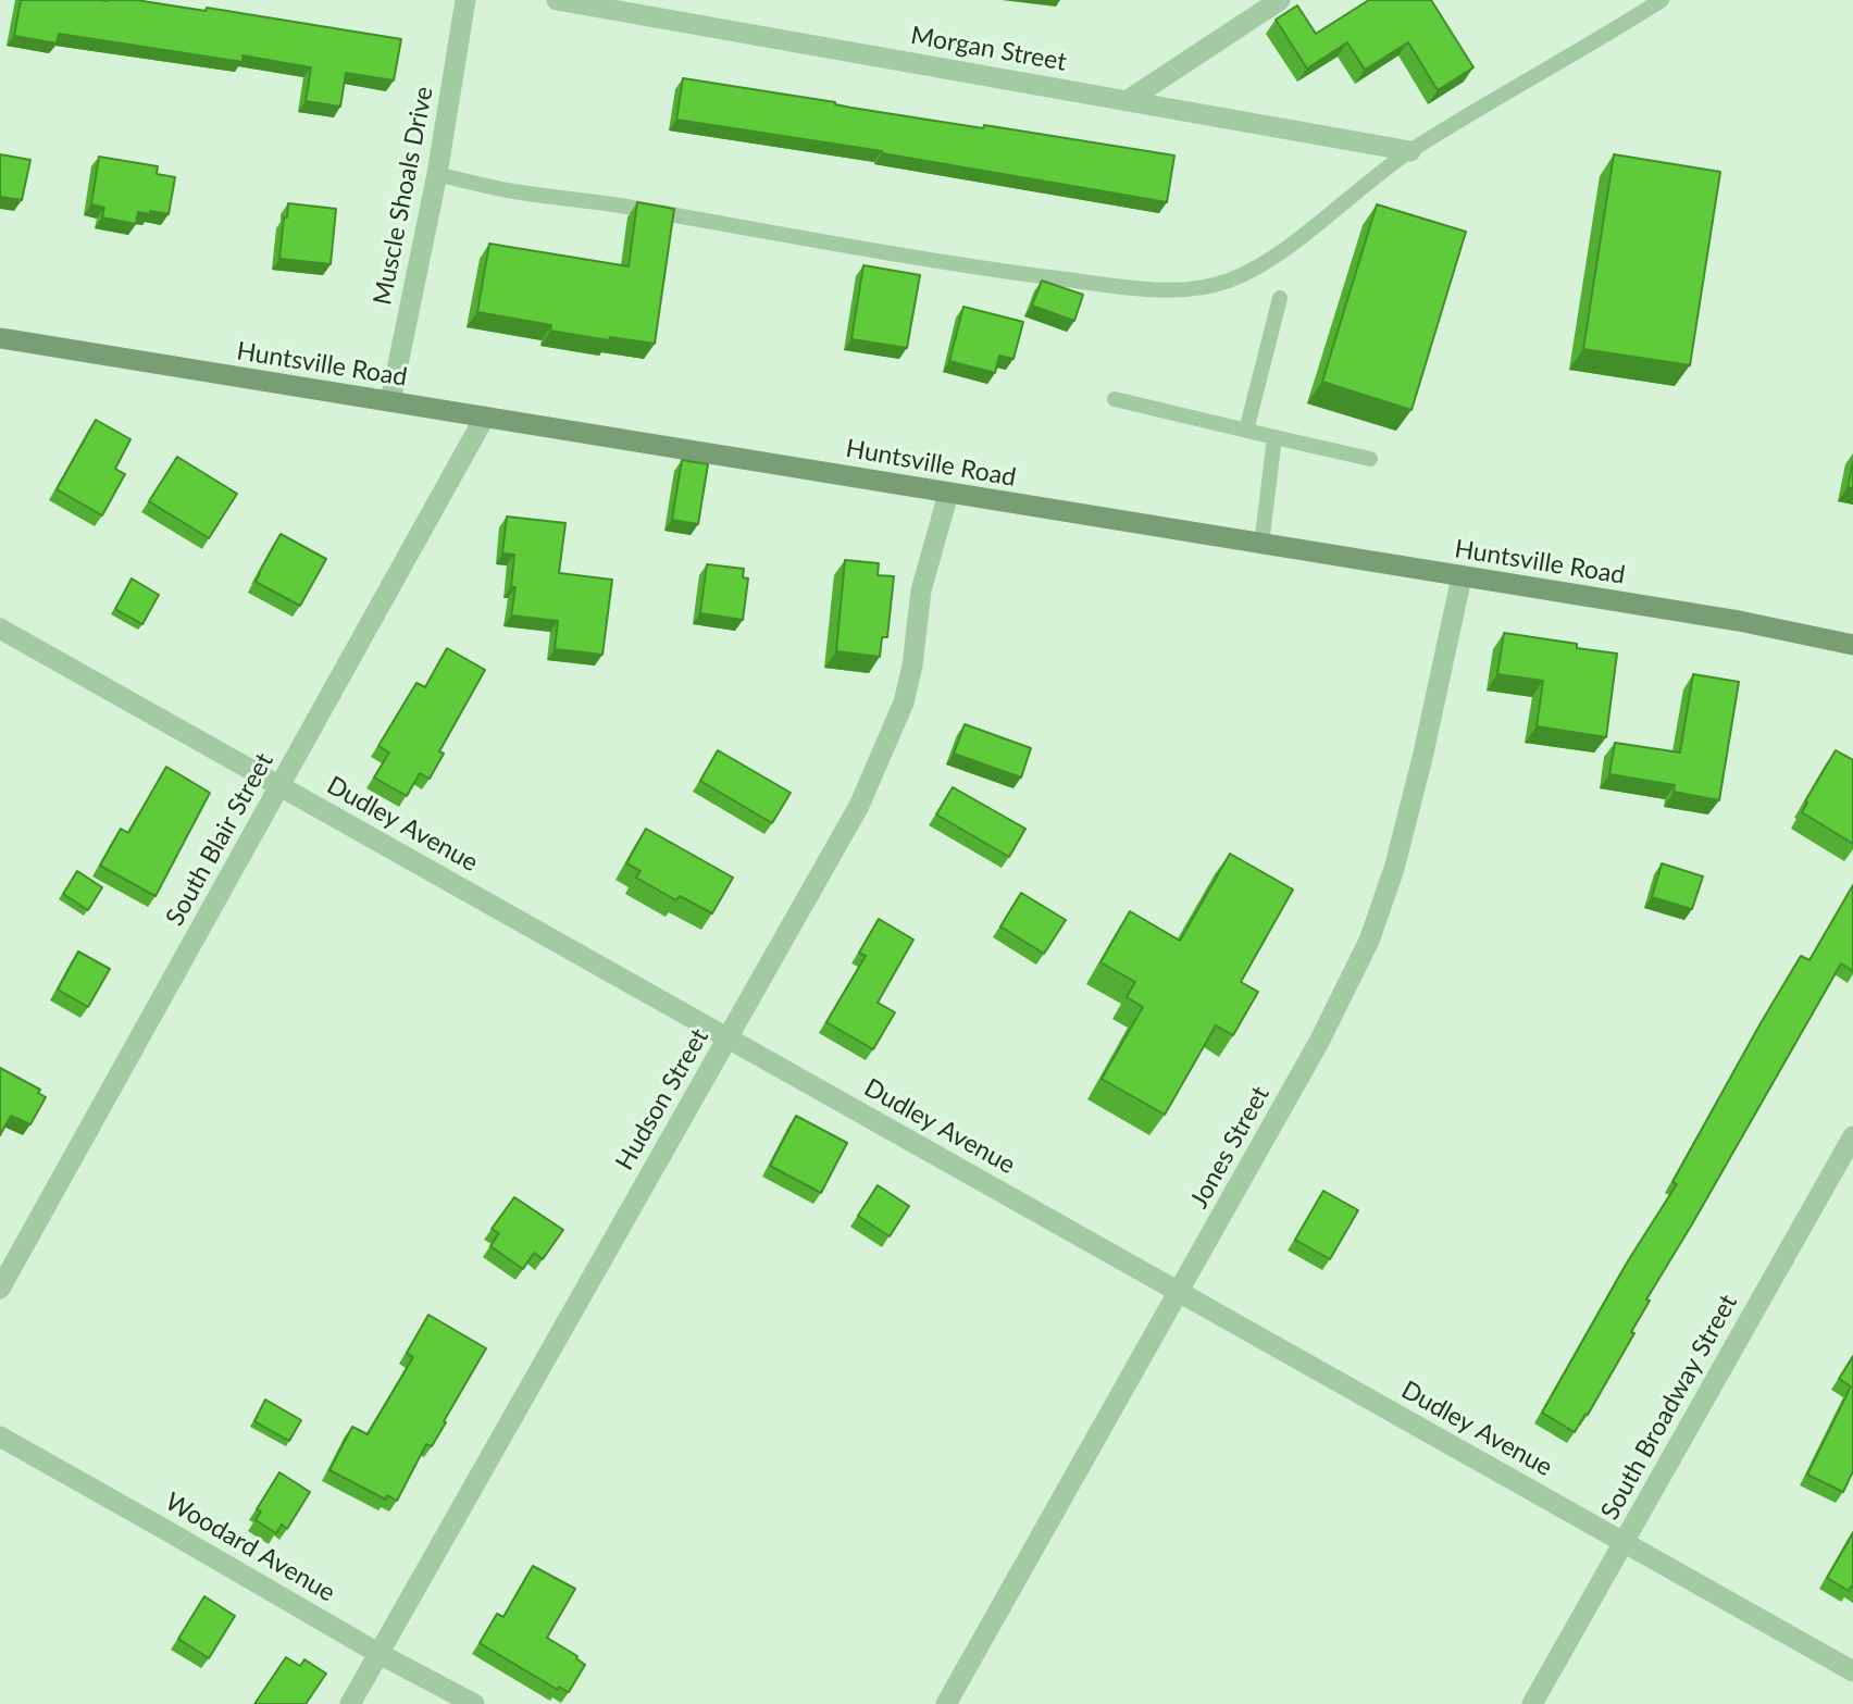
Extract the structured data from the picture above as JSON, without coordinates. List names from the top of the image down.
{
  "streets": {
    "main road": ["Huntsville Road"],
    "street": [
      "Morgan Street",
      "Muscle Shoals Drive",
      "Dudley Avenue",
      "South Blair Street",
      "Hudson Street",
      "Jones Street",
      "South Broadway Street",
      "Woodard Avenue"
    ]
  },
  "crossings": [
    ["Muscle Shoals Drive", "Huntsville Road"],
    ["Huntsville Road", "South Blair Street"],
    ["Huntsville Road", "Hudson Street"],
    ["Huntsville Road", "Jones Street"],
    ["Dudley Avenue", "South Blair Street"],
    ["Dudley Avenue", "Hudson Street"],
    ["Dudley Avenue", "Jones Street"],
    ["Dudley Avenue", "South Broadway Street"],
    ["Hudson Street", "Woodard Avenue"]
  ]
}
